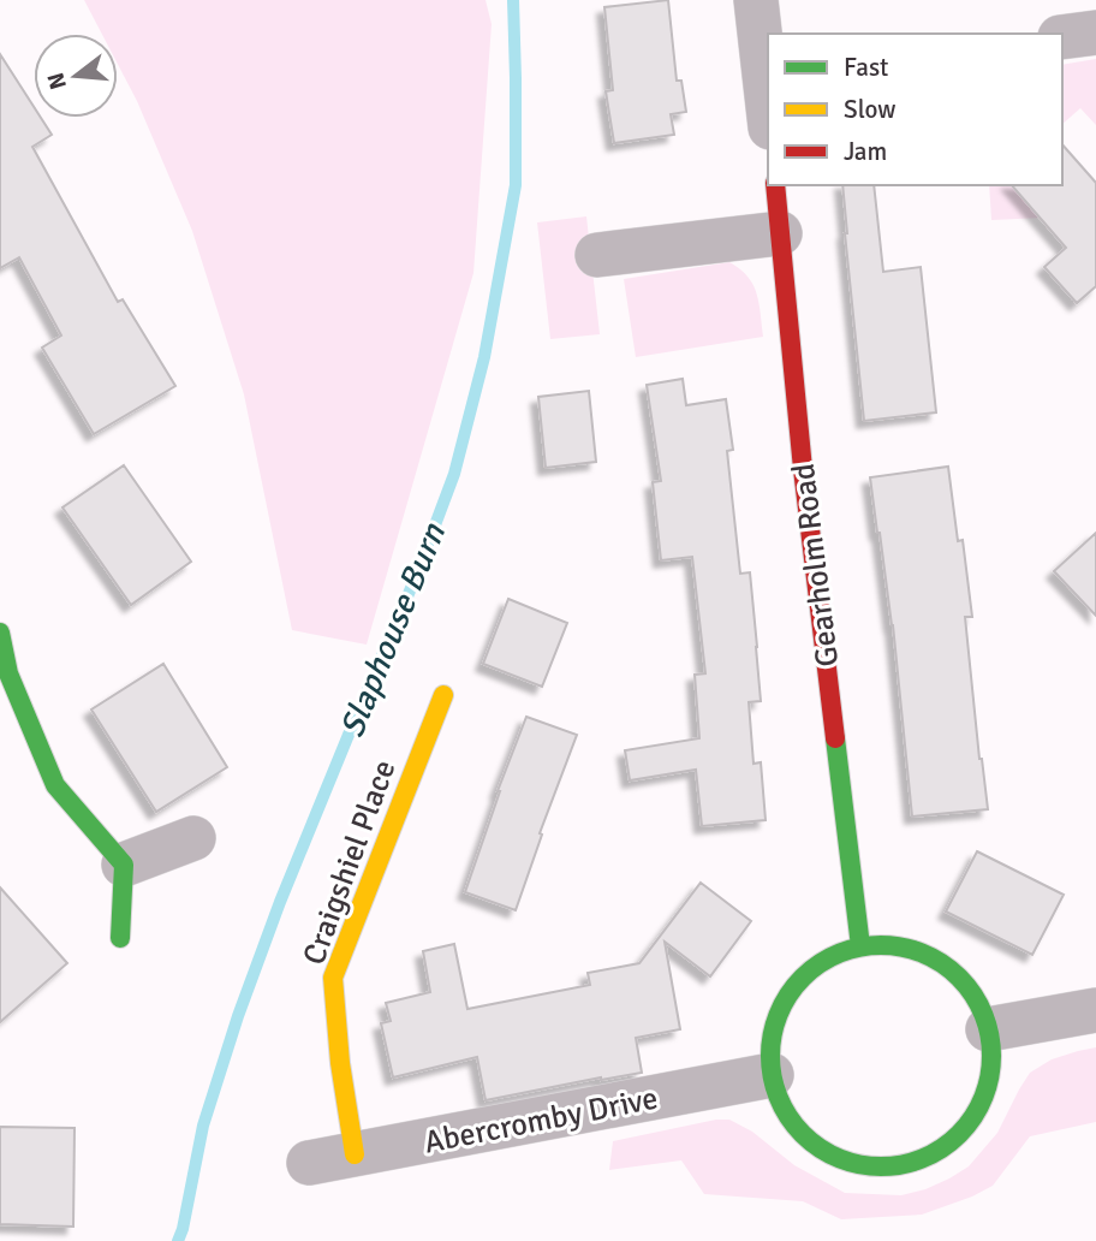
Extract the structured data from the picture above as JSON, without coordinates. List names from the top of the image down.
{
  "streets": {
    "street": ["Gearholm Road", "Craigshiel Place", "Abercromby Drive"]
  },
  "crossings": [
    ["Gearholm Road", "Abercromby Drive"],
    ["Craigshiel Place", "Abercromby Drive"]
  ],
  "water": ["Slaphouse Burn"],
  "legend": ["Fast", "Slow", "Jam"],
  "north": "left"
}
